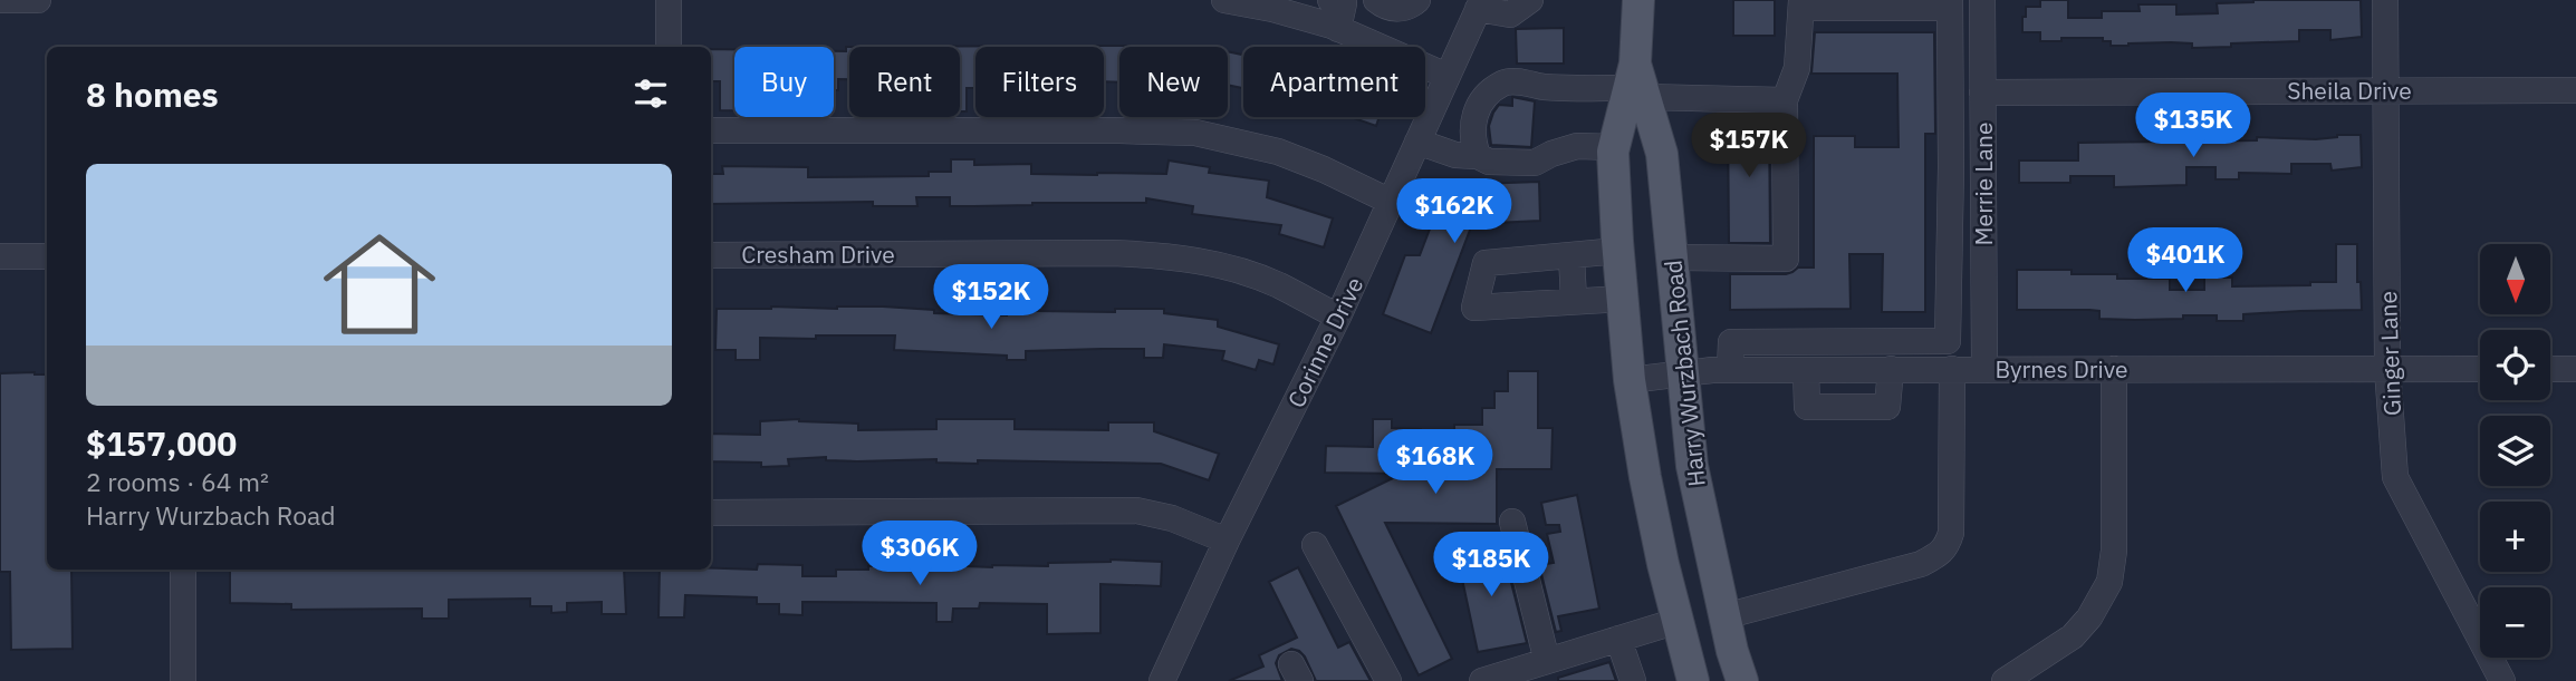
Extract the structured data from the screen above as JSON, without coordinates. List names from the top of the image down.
{
  "streets": {
    "main road": ["Harry Wurzbach Road"],
    "street": [
      "Sheila Drive",
      "Merrie Lane",
      "Cresham Drive",
      "Corinne Drive",
      "Ginger Lane",
      "Byrnes Drive"
    ]
  },
  "crossings": [
    ["Sheila Drive", "Merrie Lane"],
    ["Sheila Drive", "Ginger Lane"],
    ["Merrie Lane", "Byrnes Drive"],
    ["Cresham Drive", "Corinne Drive"],
    ["Ginger Lane", "Byrnes Drive"],
    ["Byrnes Drive", "Harry Wurzbach Road"]
  ],
  "north": "bottom",
  "page": {
    "chip": [
      "Buy",
      "Rent",
      "Filters",
      "New",
      "Apartment"
    ],
    "heading": "8 homes",
    "price": [
      "$135K",
      "$157K",
      "$162K",
      "$401K",
      "$152K",
      "$168K",
      "$306K",
      "$185K"
    ],
    "list": [
      {
        "name": "$157,000",
        "note": "2 rooms · 64 m² · Harry Wurzbach Road"
      }
    ],
    "map_buttons": ["+", "−"]
  }
}
